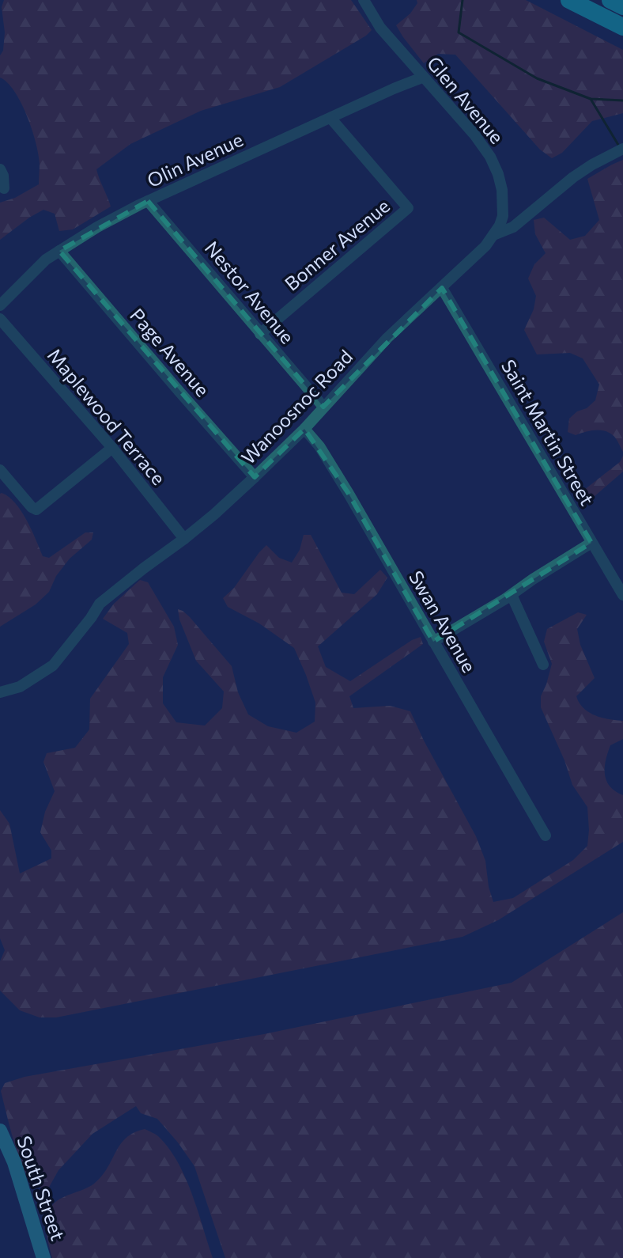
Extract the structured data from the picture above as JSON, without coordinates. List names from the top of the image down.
{
  "streets": {
    "main road": ["South Street"],
    "street": [
      "Glen Avenue",
      "Olin Avenue",
      "Bonner Avenue",
      "Nestor Avenue",
      "Page Avenue",
      "Wanoosnoc Road",
      "Maplewood Terrace",
      "Saint Martin Street",
      "Swan Avenue"
    ]
  },
  "crossings": [
    ["Glen Avenue", "Olin Avenue"],
    ["Glen Avenue", "Wanoosnoc Road"],
    ["Olin Avenue", "Bonner Avenue"],
    ["Olin Avenue", "Nestor Avenue"],
    ["Olin Avenue", "Page Avenue"],
    ["Bonner Avenue", "Nestor Avenue"],
    ["Nestor Avenue", "Wanoosnoc Road"],
    ["Page Avenue", "Wanoosnoc Road"],
    ["Wanoosnoc Road", "Maplewood Terrace"],
    ["Wanoosnoc Road", "Saint Martin Street"],
    ["Wanoosnoc Road", "Swan Avenue"]
  ]
}
